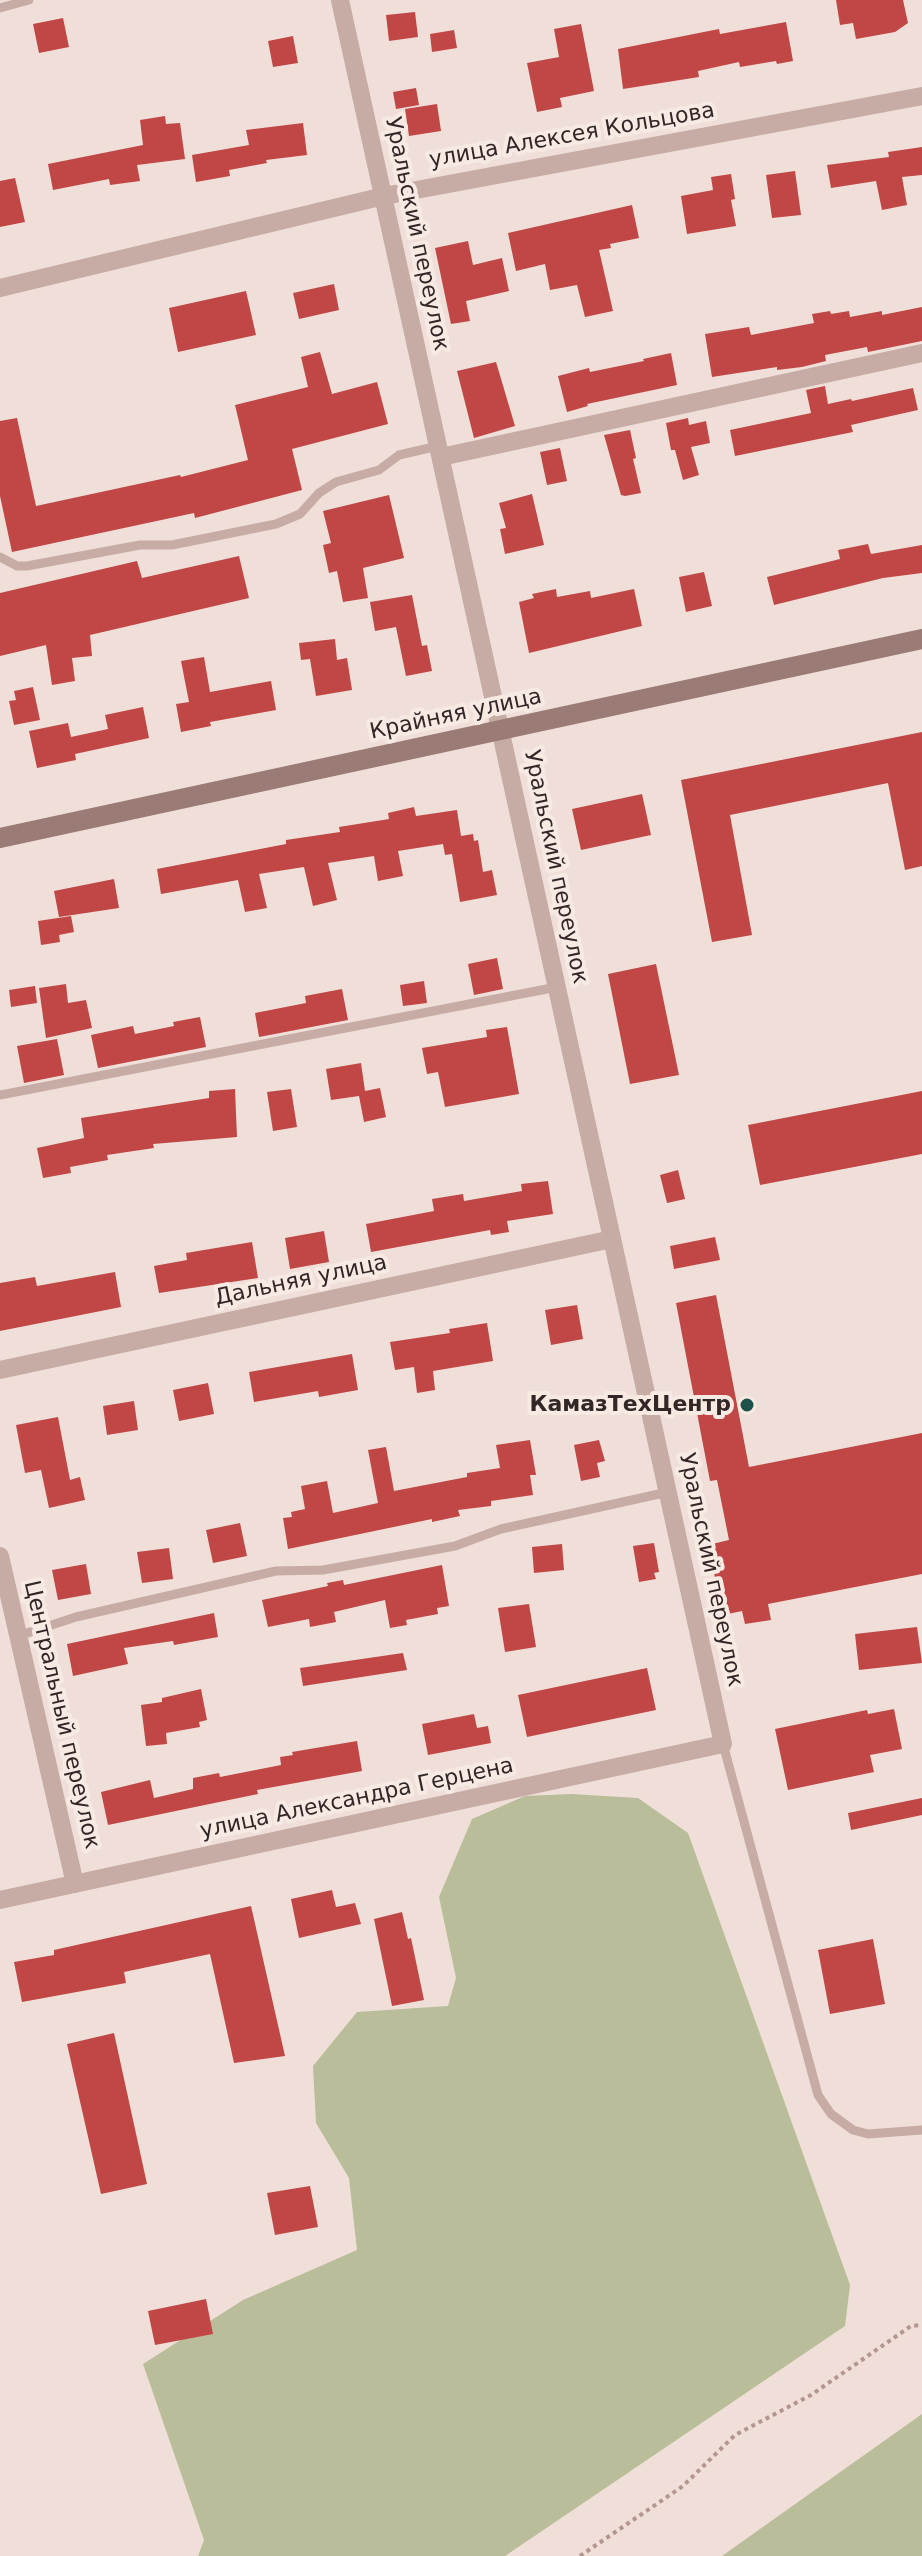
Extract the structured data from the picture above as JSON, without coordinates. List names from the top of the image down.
{
  "streets": {
    "main road": ["Крайняя улица"],
    "street": [
      "улица Алексея Кольцова",
      "Уральский переулок",
      "Дальняя улица",
      "Центральный переулок",
      "улица Александра Герцена"
    ]
  },
  "crossings": [
    ["улица Алексея Кольцова", "Уральский переулок"],
    ["Уральский переулок", "Крайняя улица"],
    ["Уральский переулок", "Дальняя улица"],
    ["Уральский переулок", "улица Александра Герцена"],
    ["Центральный переулок", "улица Александра Герцена"]
  ],
  "places": ["КамазТехЦентр"]
}
